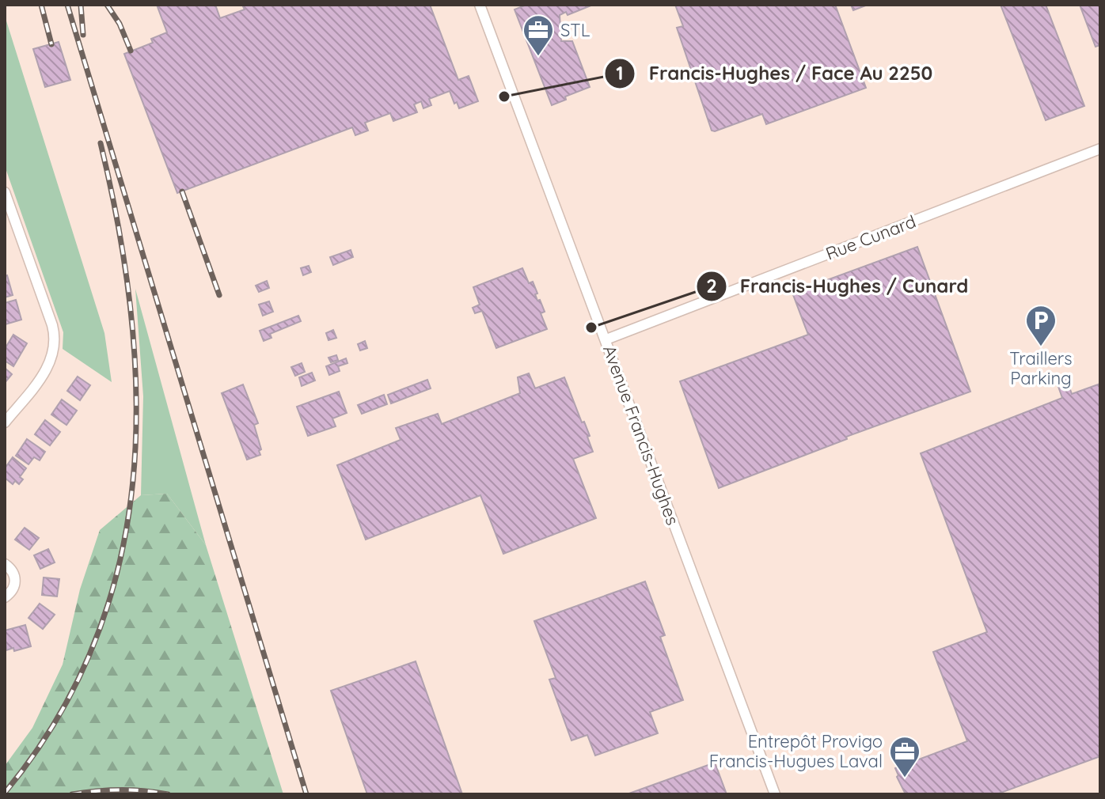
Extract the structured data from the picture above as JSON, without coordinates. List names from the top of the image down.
{
  "streets": {
    "street": ["Rue Cunard", "Avenue Francis-Hughes"]
  },
  "crossings": [
    ["Rue Cunard", "Avenue Francis-Hughes"]
  ],
  "places": {
    "office": ["STL", "Entrepôt Provigo Francis-Hugues Laval"],
    "other": ["Francis-Hughes / Face Au 2250", "Francis-Hughes / Cunard"],
    "parking": ["Traillers Parking"]
  }
}
